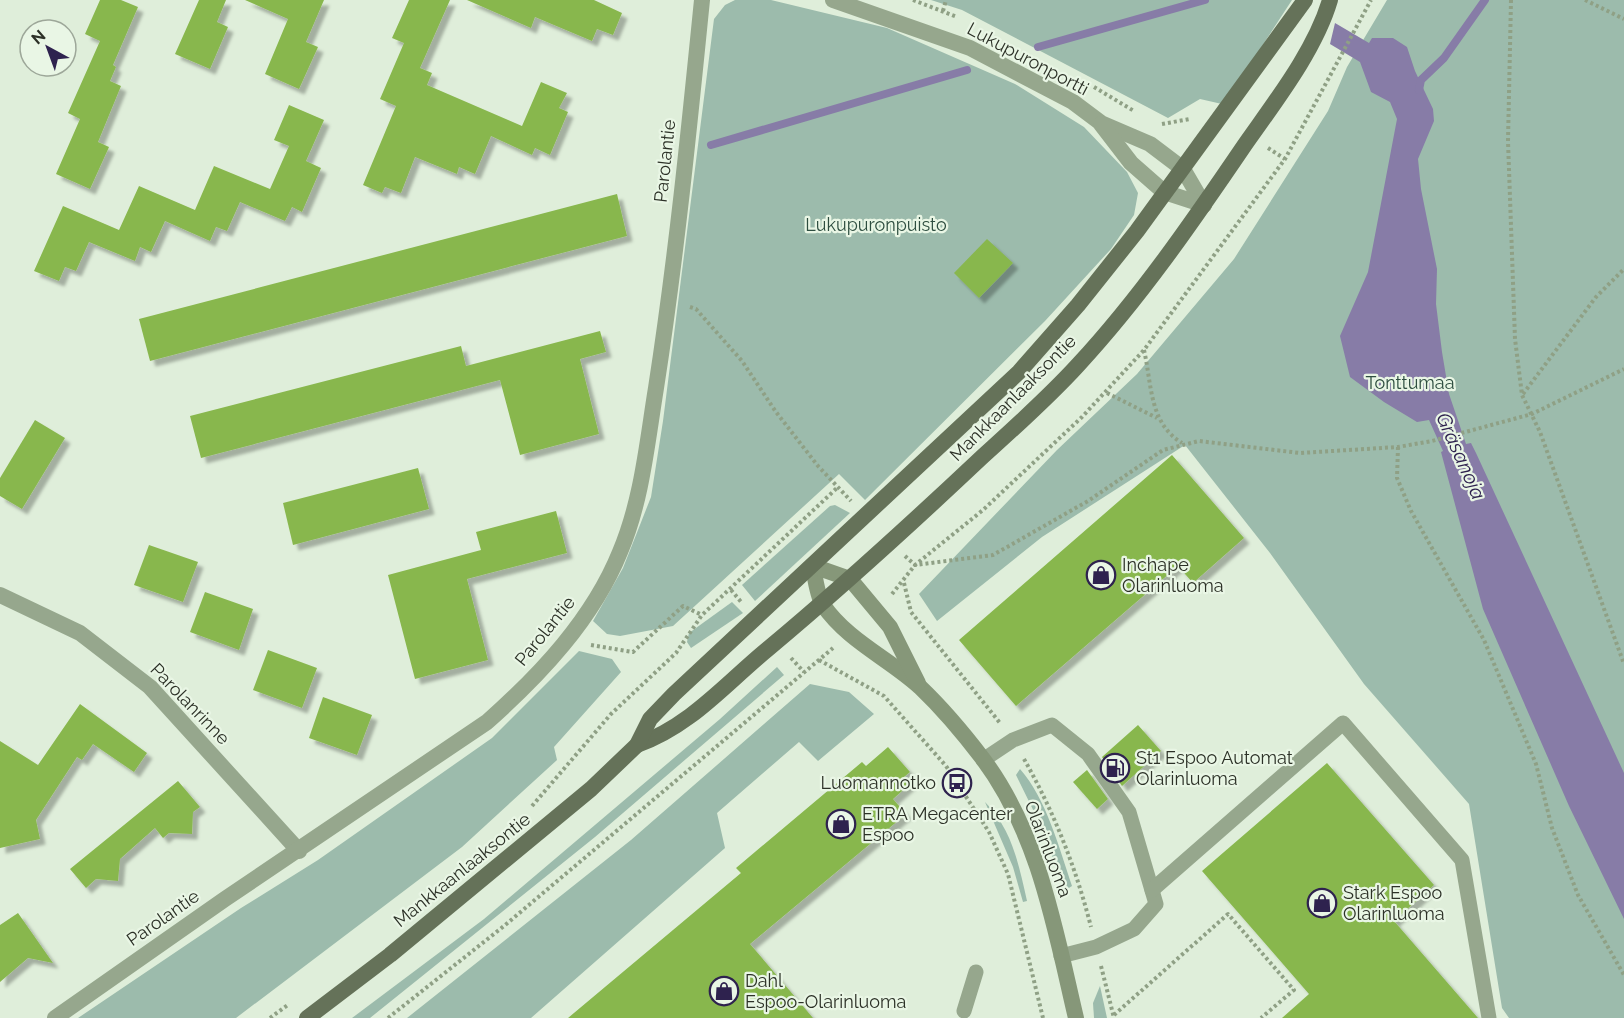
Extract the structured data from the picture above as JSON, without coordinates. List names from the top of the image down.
{
  "streets": {
    "main road": ["Mankkaanlaaksontie", "Olarinluoma"],
    "street": ["Lukupuronportti", "Parolantie", "Parolanrinne"]
  },
  "crossings": [
    ["Lukupuronportti", "Mankkaanlaaksontie"],
    ["Parolantie", "Parolanrinne"],
    ["Mankkaanlaaksontie", "Olarinluoma"]
  ],
  "water": ["Gräsanoja"],
  "parks": ["Lukupuronpuisto", "Tonttumaa"],
  "places": {
    "shop": [
      "Inchape Olarinluoma",
      "ETRA Megacenter Espoo",
      "Stark Espoo Olarinluoma",
      "Dahl Espoo-Olarinluoma"
    ],
    "fuel station": ["St1 Espoo Automat Olarinluoma"],
    "bus stop": ["Luomannotko"]
  },
  "north": "top left"
}
